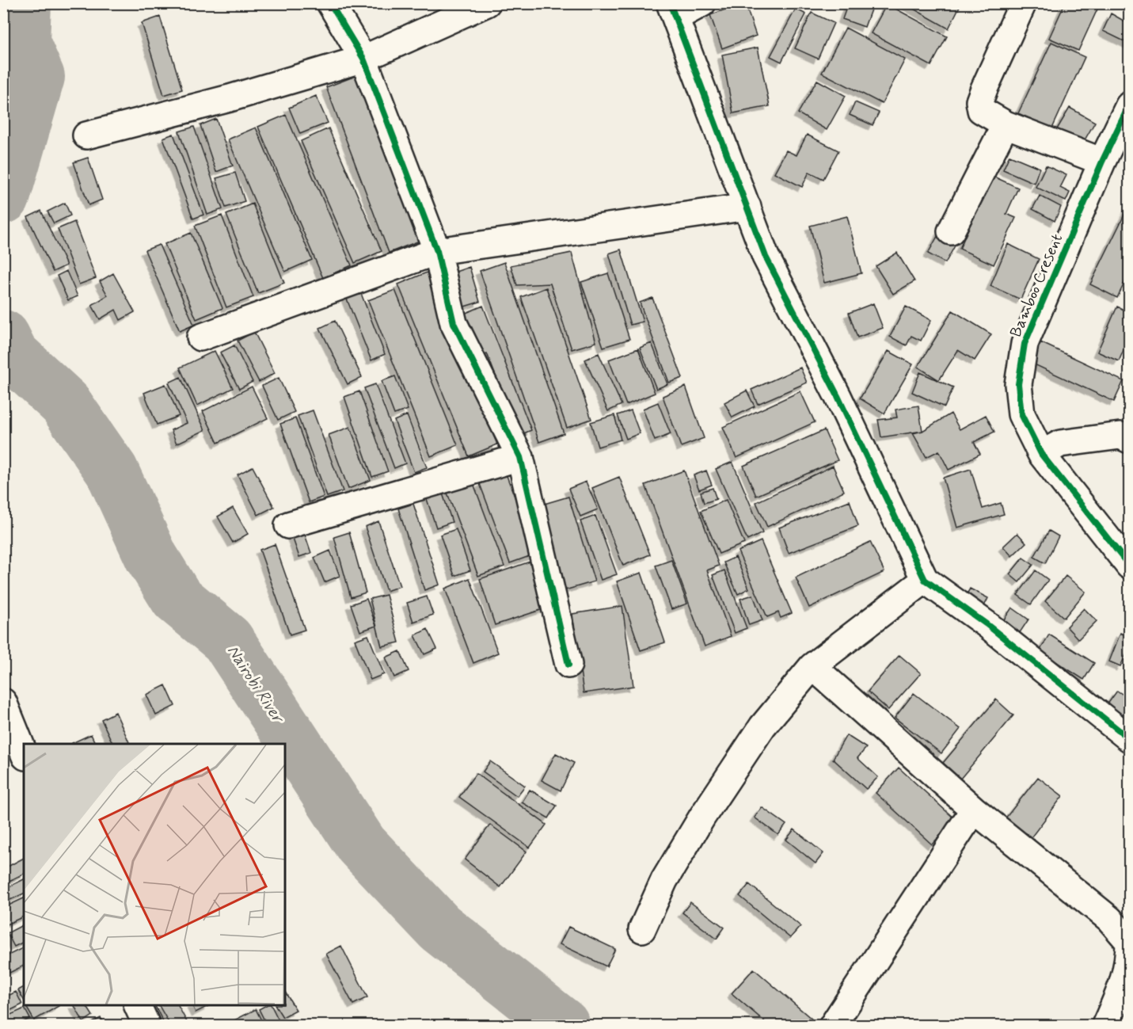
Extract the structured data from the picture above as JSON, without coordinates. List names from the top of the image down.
{
  "streets": {
    "street": ["Bamboo Cresent"]
  },
  "water": ["Nairobi River"]
}
